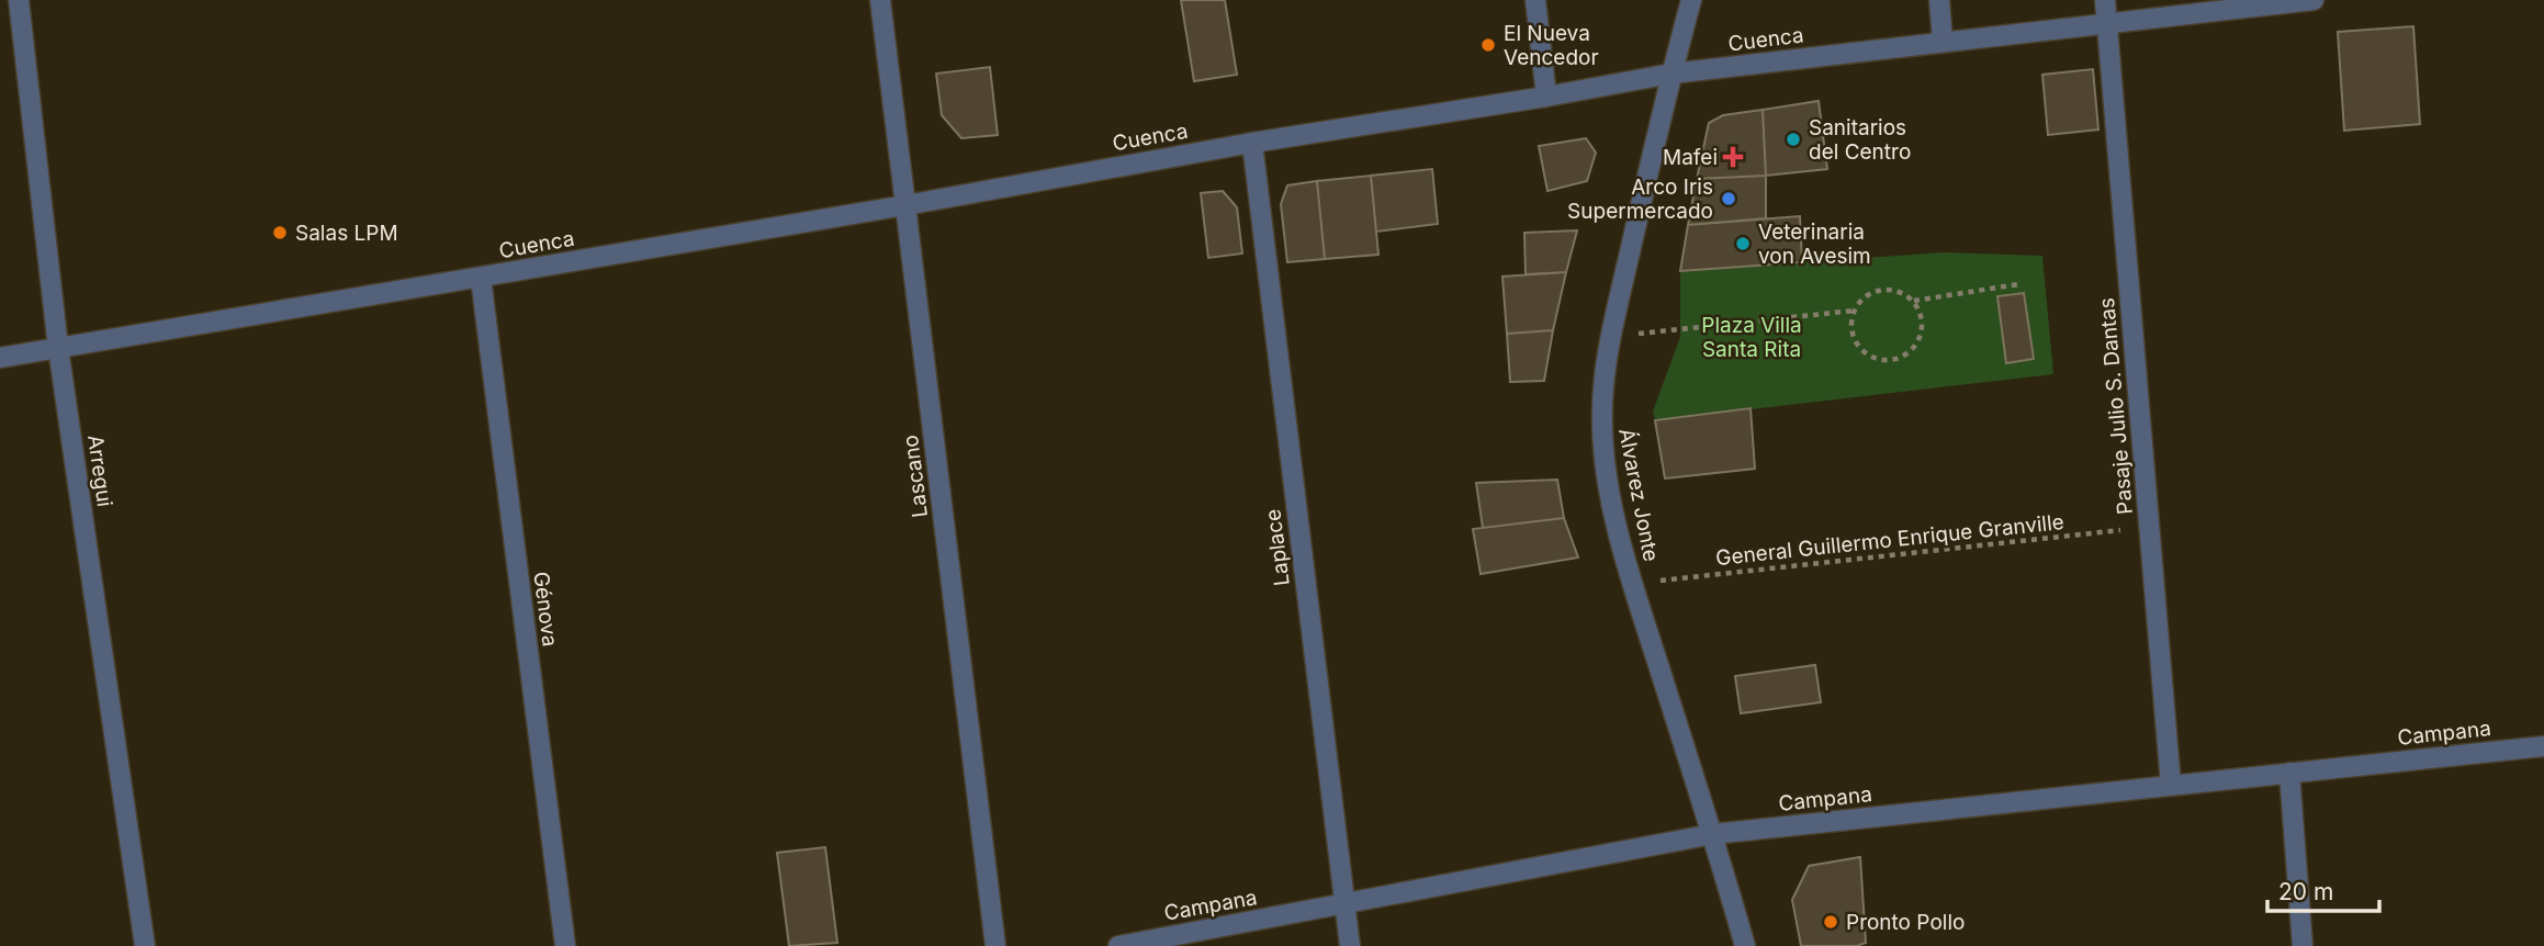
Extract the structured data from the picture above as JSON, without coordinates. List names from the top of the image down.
{
  "streets": {
    "street": [
      "Cuenca",
      "Pasaje Julio S. Dantas",
      "Arregui",
      "Lascano",
      "Álvarez Jonte",
      "Laplace",
      "Génova",
      "Campana"
    ],
    "path": ["General Guillermo Enrique Granville"]
  },
  "crossings": [
    ["Cuenca", "Pasaje Julio S. Dantas"],
    ["Cuenca", "Arregui"],
    ["Cuenca", "Lascano"],
    ["Cuenca", "Álvarez Jonte"],
    ["Cuenca", "Laplace"],
    ["Cuenca", "Génova"],
    ["Pasaje Julio S. Dantas", "General Guillermo Enrique Granville"],
    ["Pasaje Julio S. Dantas", "Campana"],
    ["Álvarez Jonte", "General Guillermo Enrique Granville"],
    ["Álvarez Jonte", "Campana"],
    ["Laplace", "Campana"]
  ],
  "parks": ["Plaza Villa Santa Rita"],
  "places": {
    "other": [
      "El Nueva Vencedor",
      "Sanitarios del Centro",
      "Arco Iris Supermercado",
      "Salas LPM",
      "Veterinaria von Avesim",
      "Pronto Pollo"
    ],
    "health": ["Mafei"]
  },
  "scale_bar": "20 m"
}
